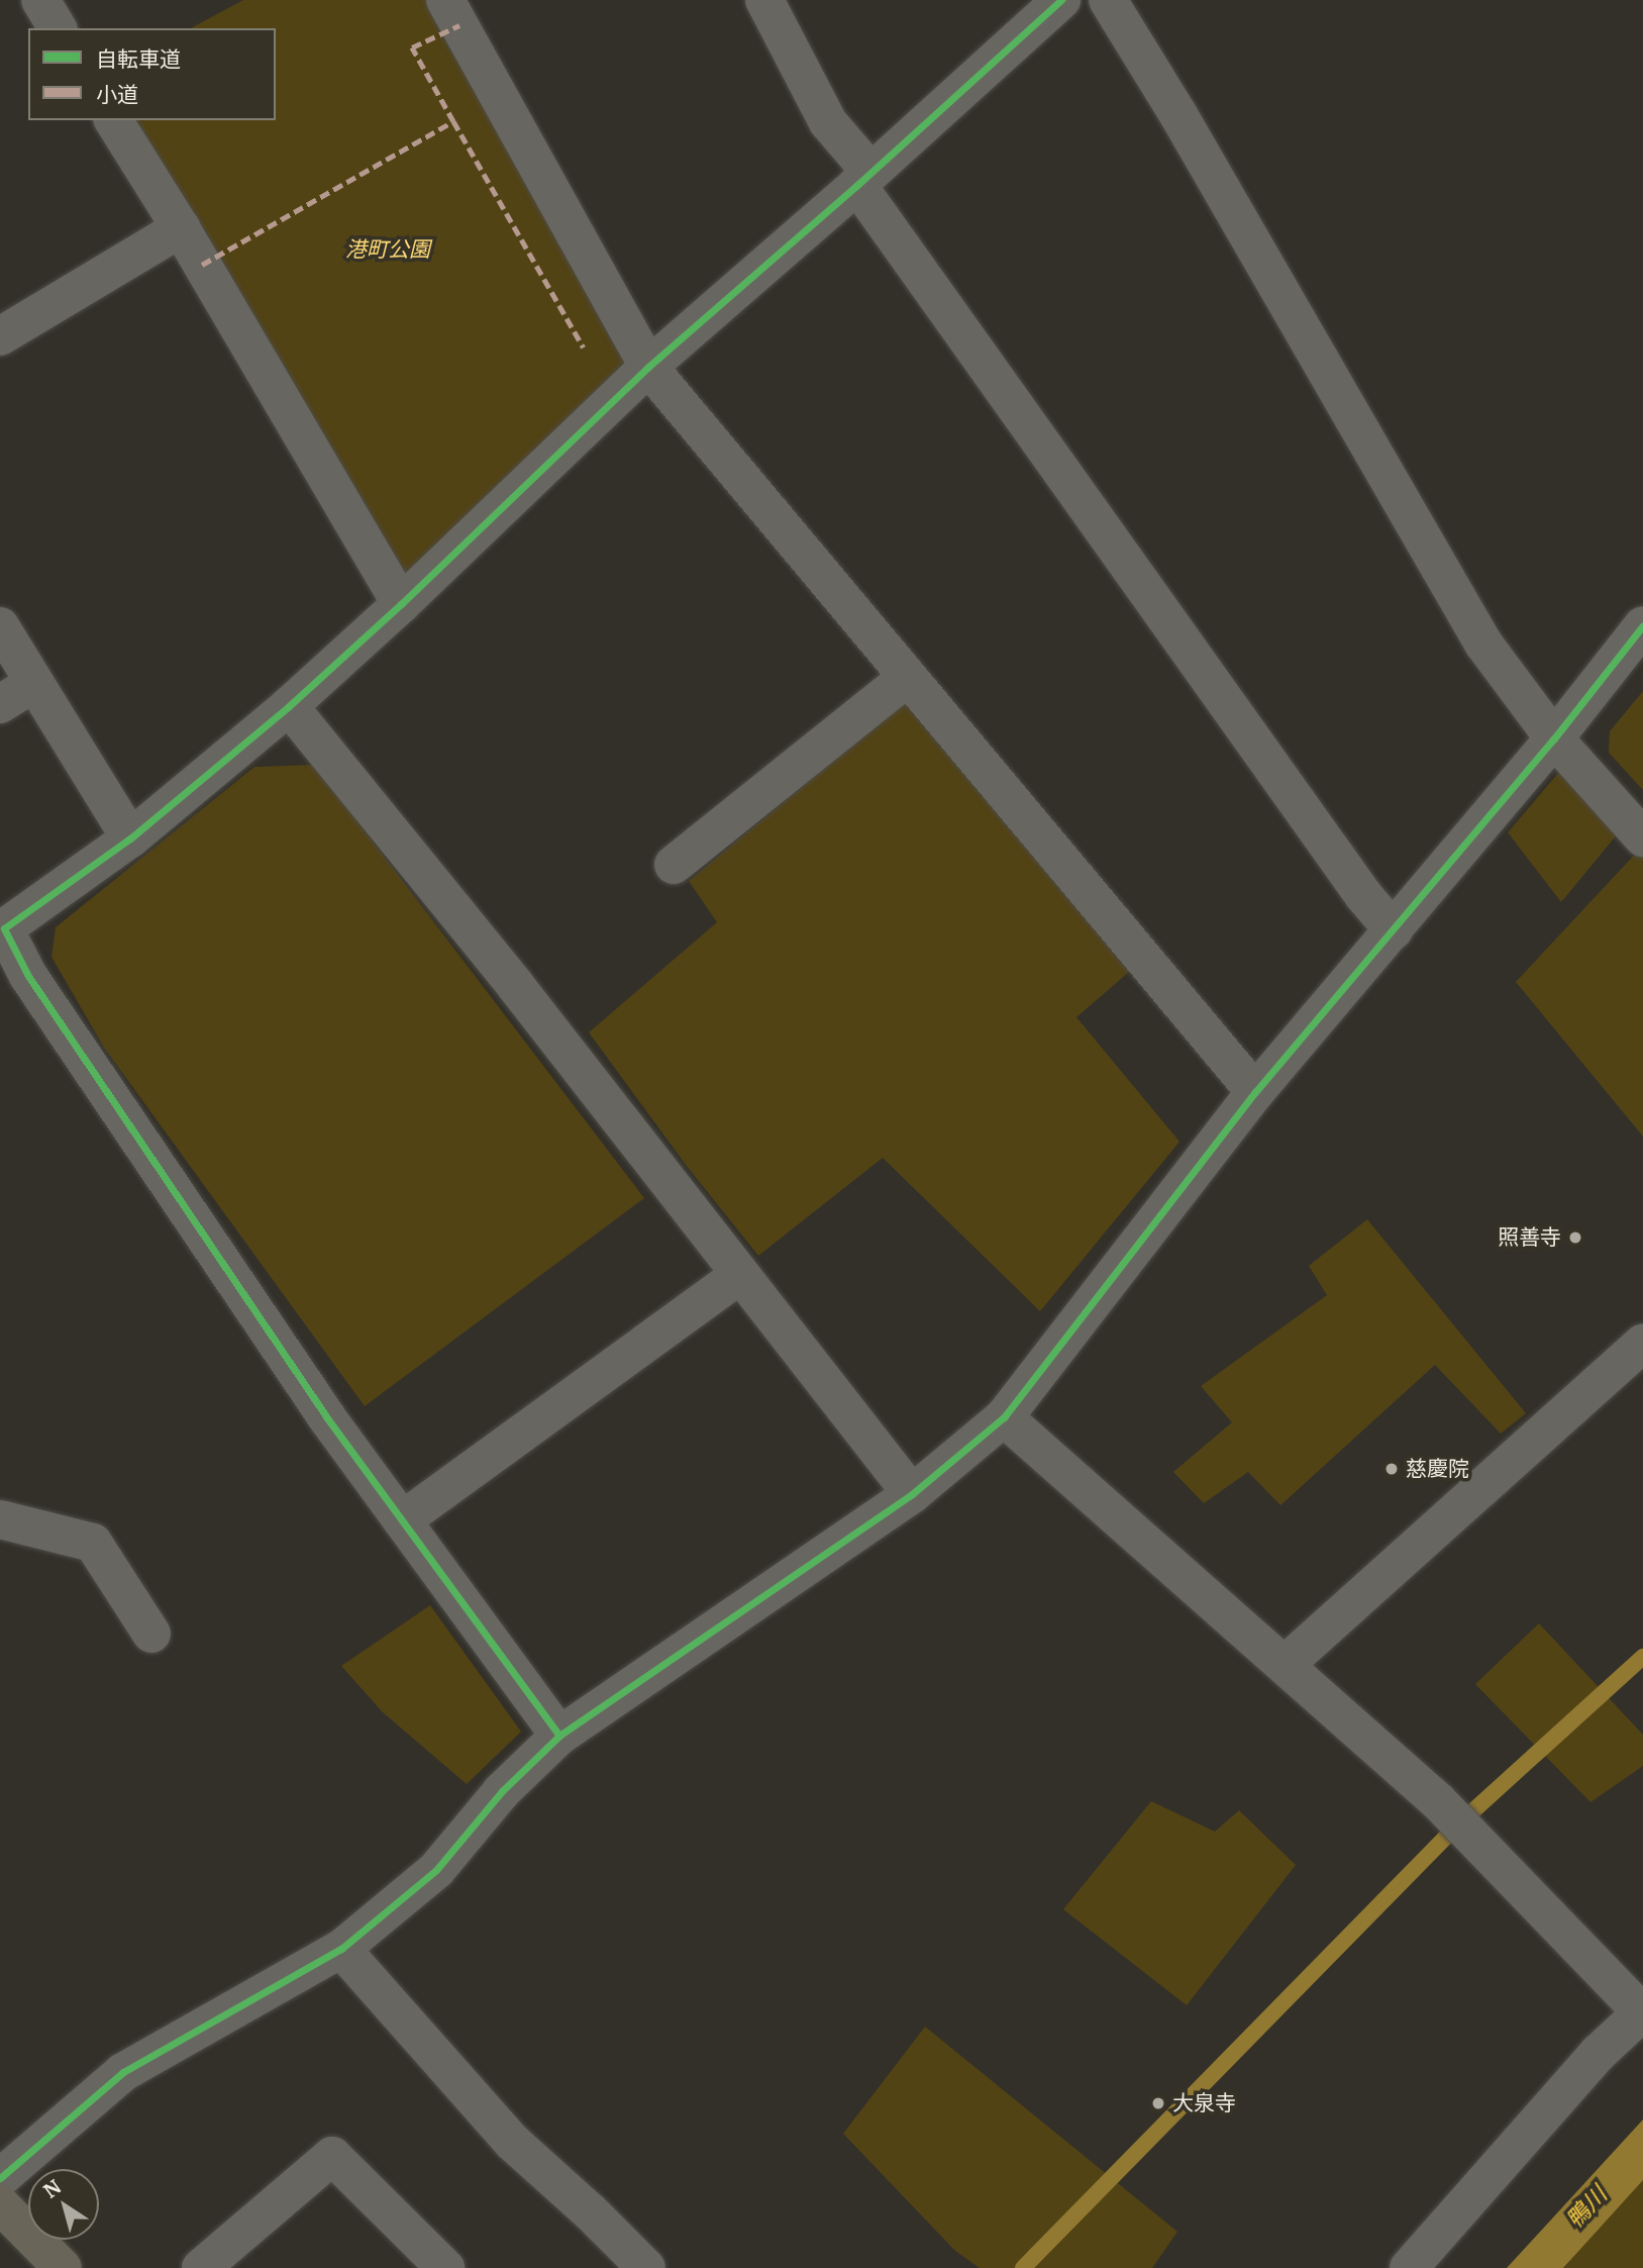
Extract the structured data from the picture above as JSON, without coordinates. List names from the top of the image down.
{
  "water": ["鴨川"],
  "parks": ["港町公園"],
  "places": ["照善寺", "慈慶院", "大泉寺"],
  "legend": ["自転車道", "小道"],
  "north": "top left"
}
